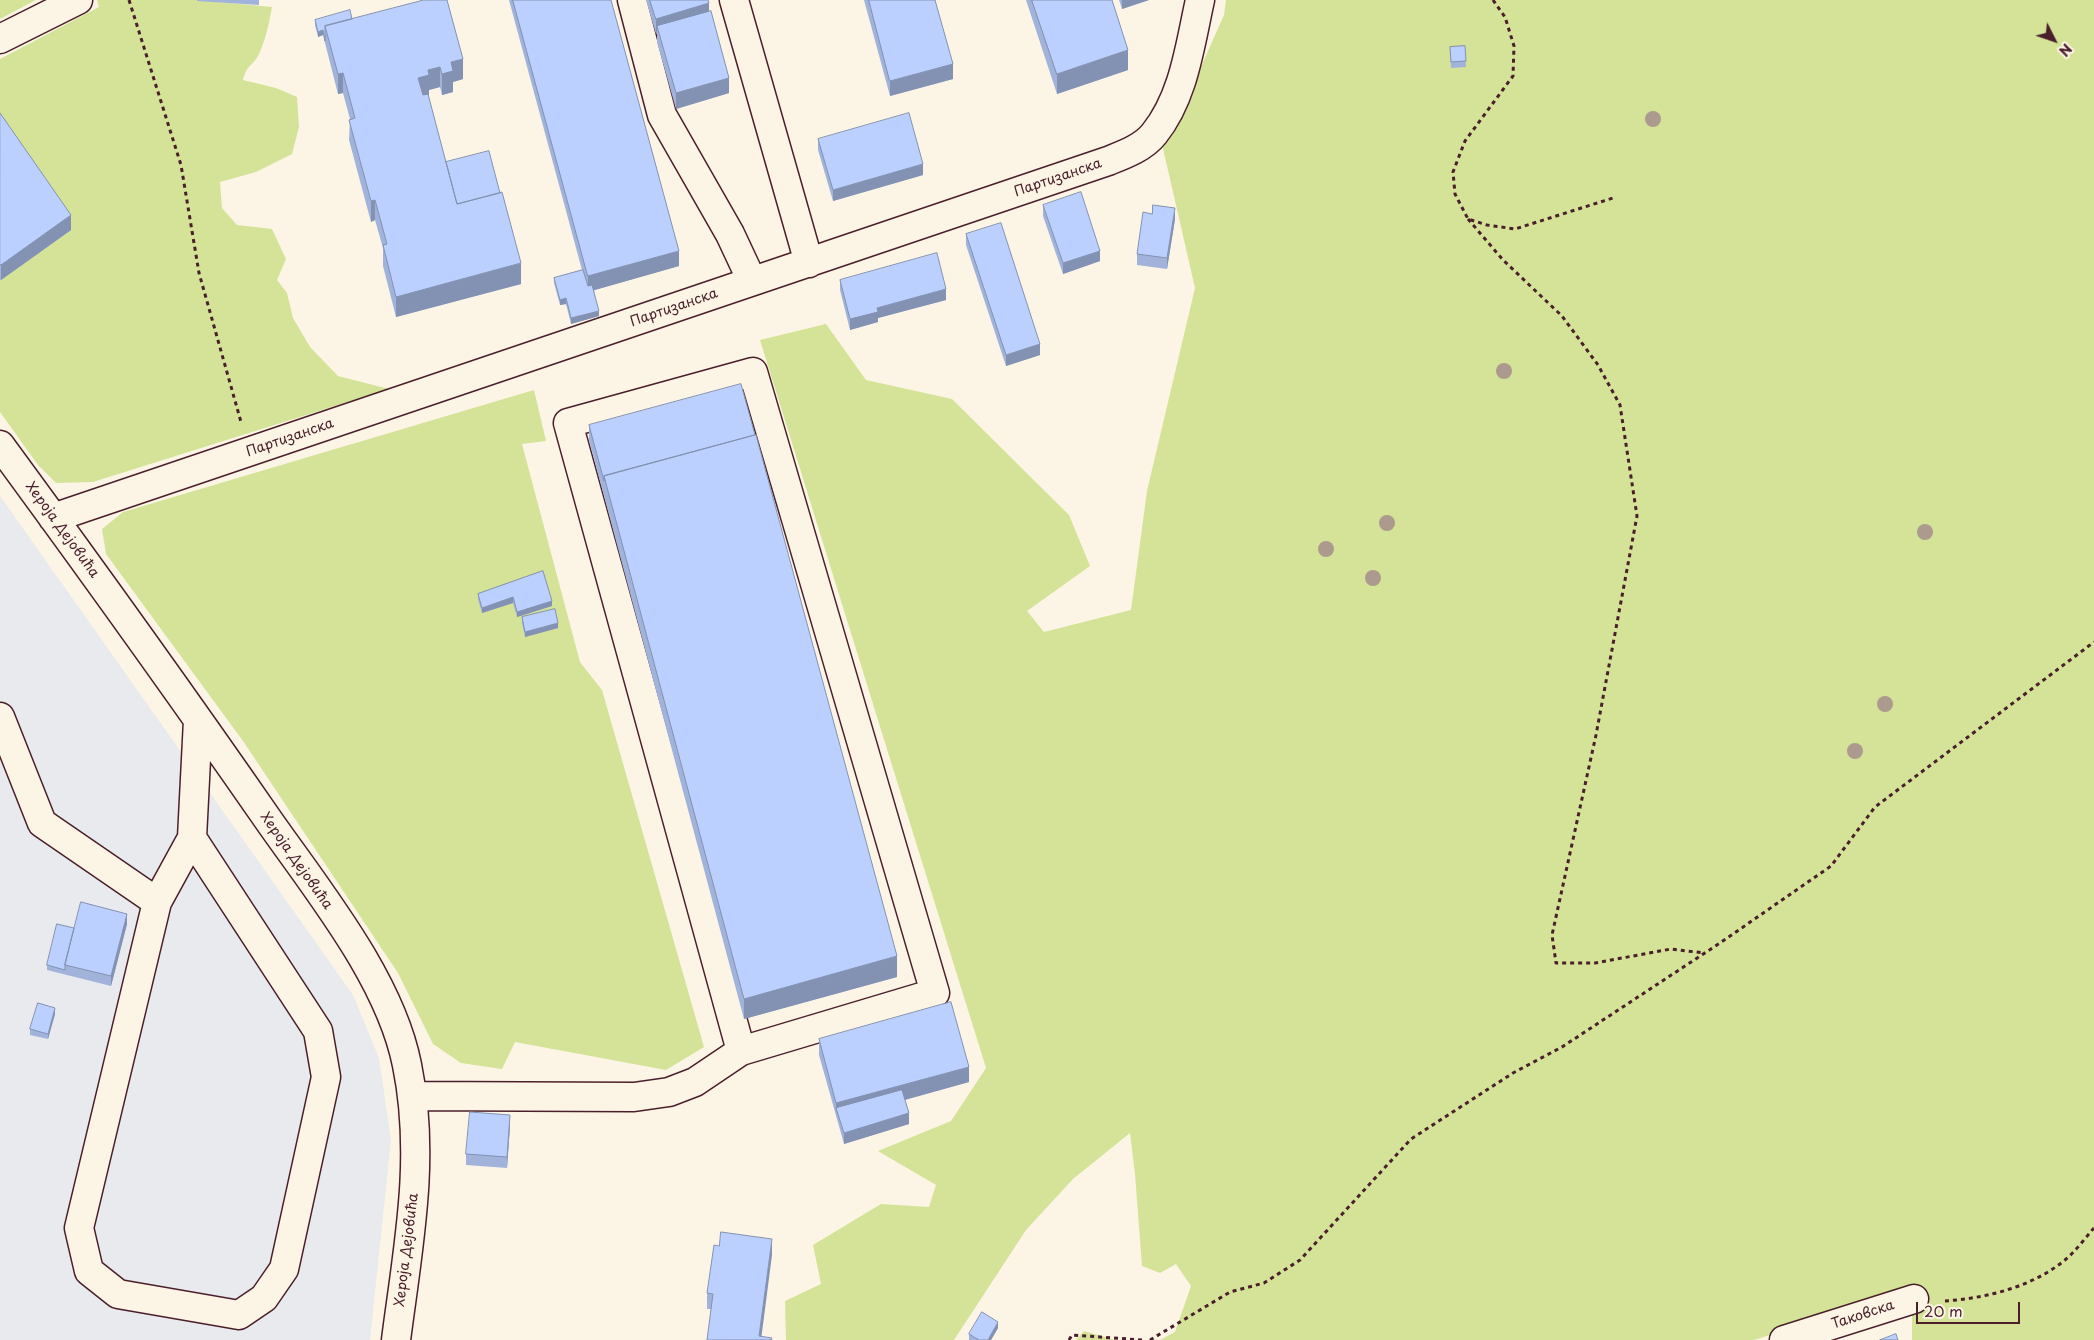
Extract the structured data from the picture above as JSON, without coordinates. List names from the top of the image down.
{
  "streets": {
    "street": ["Партизанска", "Хероја Дејовића", "Таковска"]
  },
  "crossings": [
    ["Партизанска", "Хероја Дејовића"]
  ],
  "scale_bar": "20 m",
  "north": "bottom right"
}
